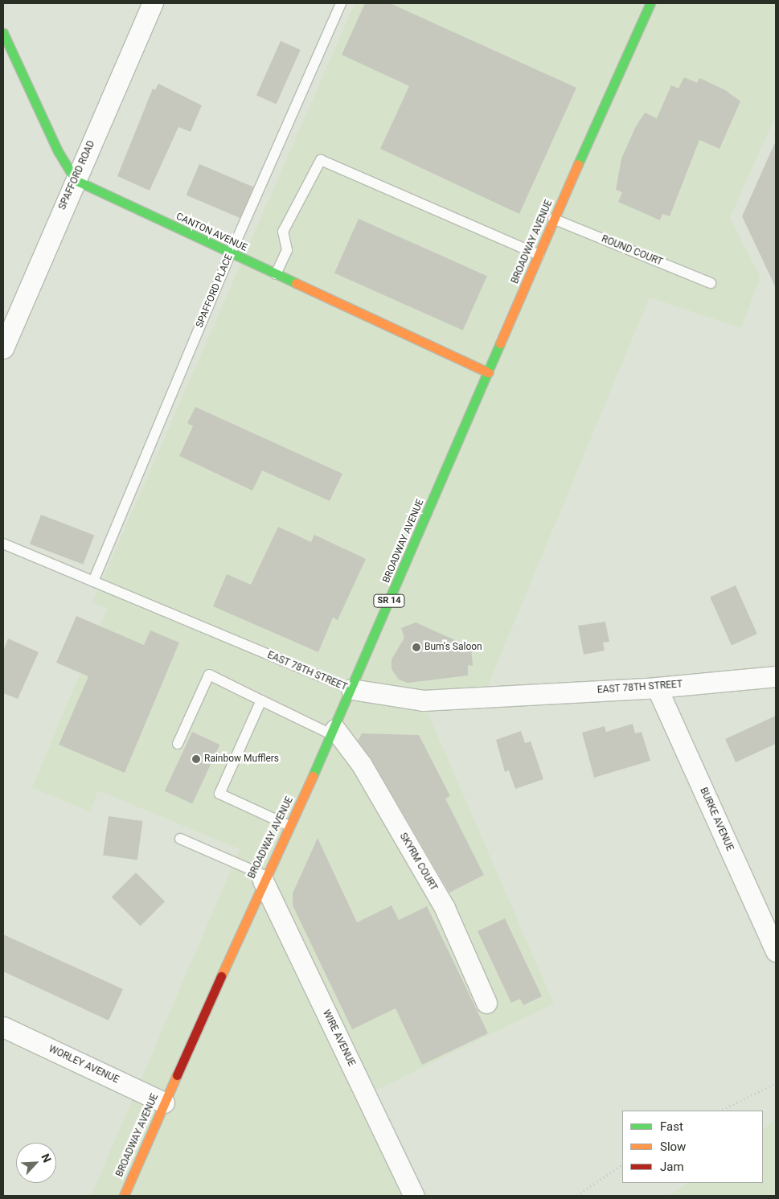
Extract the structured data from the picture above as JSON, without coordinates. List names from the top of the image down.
{
  "streets": {
    "main road": ["CANTON AVENUE", "BROADWAY AVENUE", "SR 14"],
    "street": [
      "SPAFFORD ROAD",
      "EAST 78TH STREET",
      "BURKE AVENUE",
      "SKYRM COURT",
      "WIRE AVENUE",
      "WORLEY AVENUE"
    ],
    "lane": ["ROUND COURT", "SPAFFORD PLACE"]
  },
  "crossings": [
    ["SPAFFORD ROAD", "CANTON AVENUE"],
    ["CANTON AVENUE", "BROADWAY AVENUE"],
    ["CANTON AVENUE", "SPAFFORD PLACE"],
    ["BROADWAY AVENUE", "ROUND COURT"],
    ["BROADWAY AVENUE", "EAST 78TH STREET"],
    ["BROADWAY AVENUE", "SKYRM COURT"],
    ["BROADWAY AVENUE", "WIRE AVENUE"],
    ["BROADWAY AVENUE", "WORLEY AVENUE"],
    ["SPAFFORD PLACE", "EAST 78TH STREET"],
    ["EAST 78TH STREET", "BURKE AVENUE"]
  ],
  "places": ["Bum's Saloon", "Rainbow Mufflers"],
  "legend": ["Fast", "Slow", "Jam"],
  "north": "top right"
}
